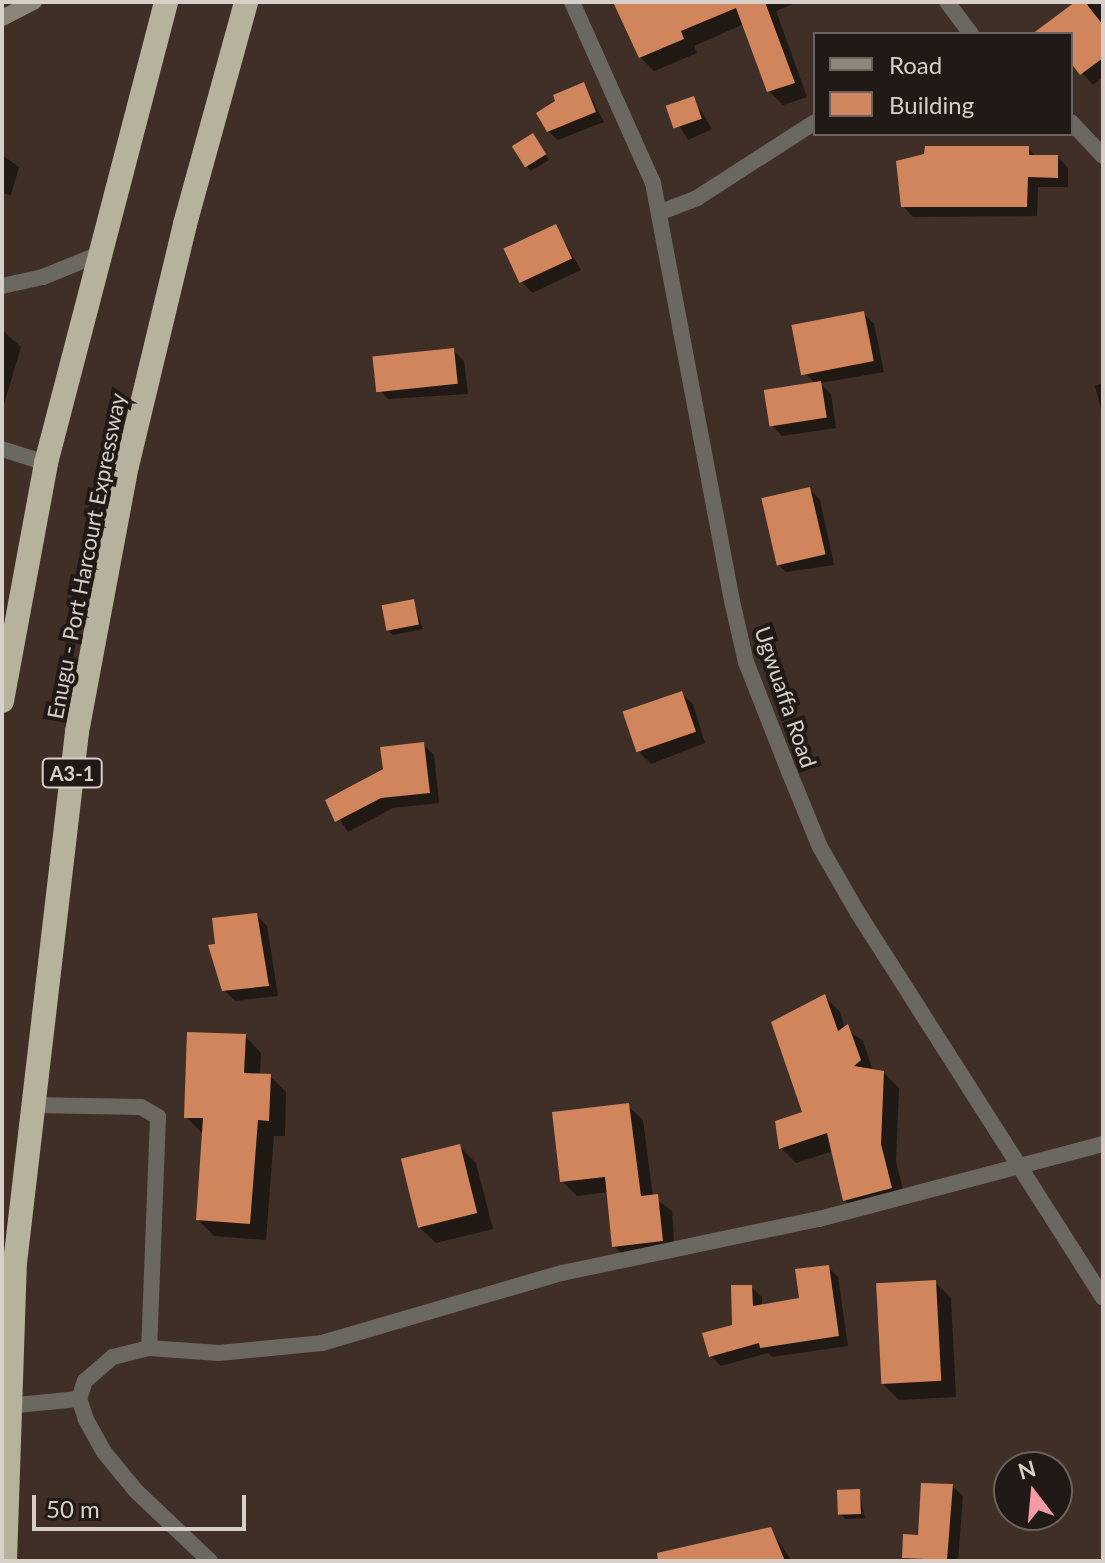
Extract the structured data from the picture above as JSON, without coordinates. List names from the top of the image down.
{
  "streets": {
    "highway": ["Enugu - Port Harcourt Expressway", "A3-1"],
    "street": ["Ugwuaffa Road"]
  },
  "legend": ["Road", "Building"],
  "scale_bar": "50 m",
  "north": "top"
}
